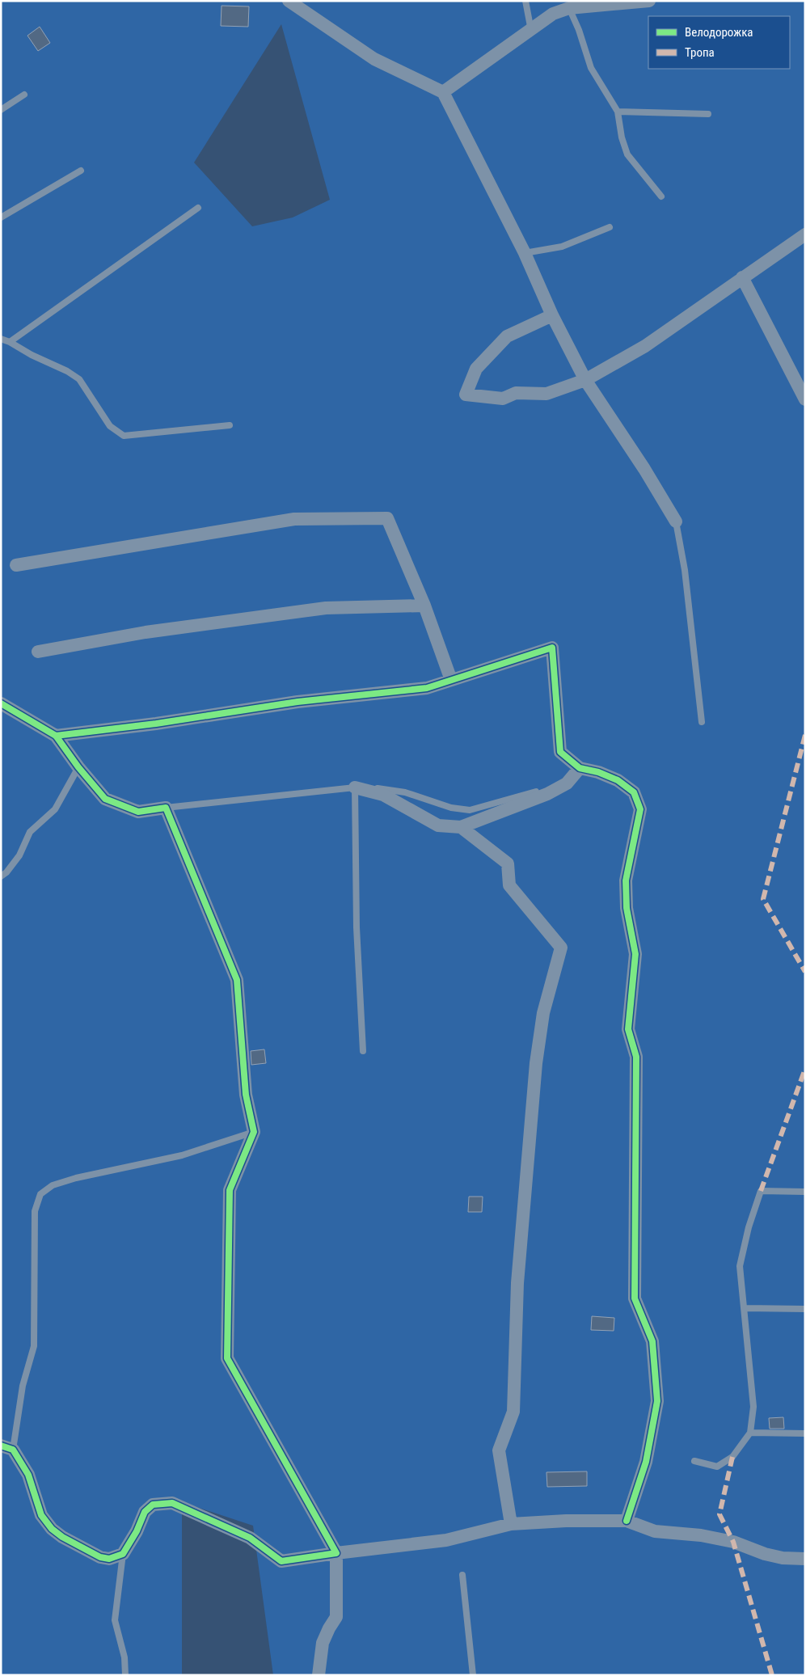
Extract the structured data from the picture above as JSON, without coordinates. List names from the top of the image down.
{
  "legend": ["Велодорожка", "Тропа"]
}
